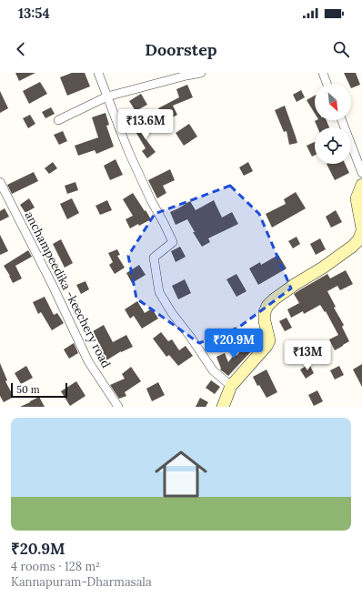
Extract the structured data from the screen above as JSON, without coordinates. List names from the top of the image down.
{
  "streets": {
    "street": ["anchampeedika -keechery road"]
  },
  "scale_bar": "50 m",
  "north": "bottom right",
  "page": {
    "status": "13:54",
    "header": "Doorstep",
    "price": ["₹13.6M", "₹20.9M", "₹13M"],
    "scale": "50 m",
    "list": [
      {
        "name": "₹20.9M",
        "note": "4 rooms · 128 m² · Kannapuram-Dharmasala"
      }
    ]
  }
}
